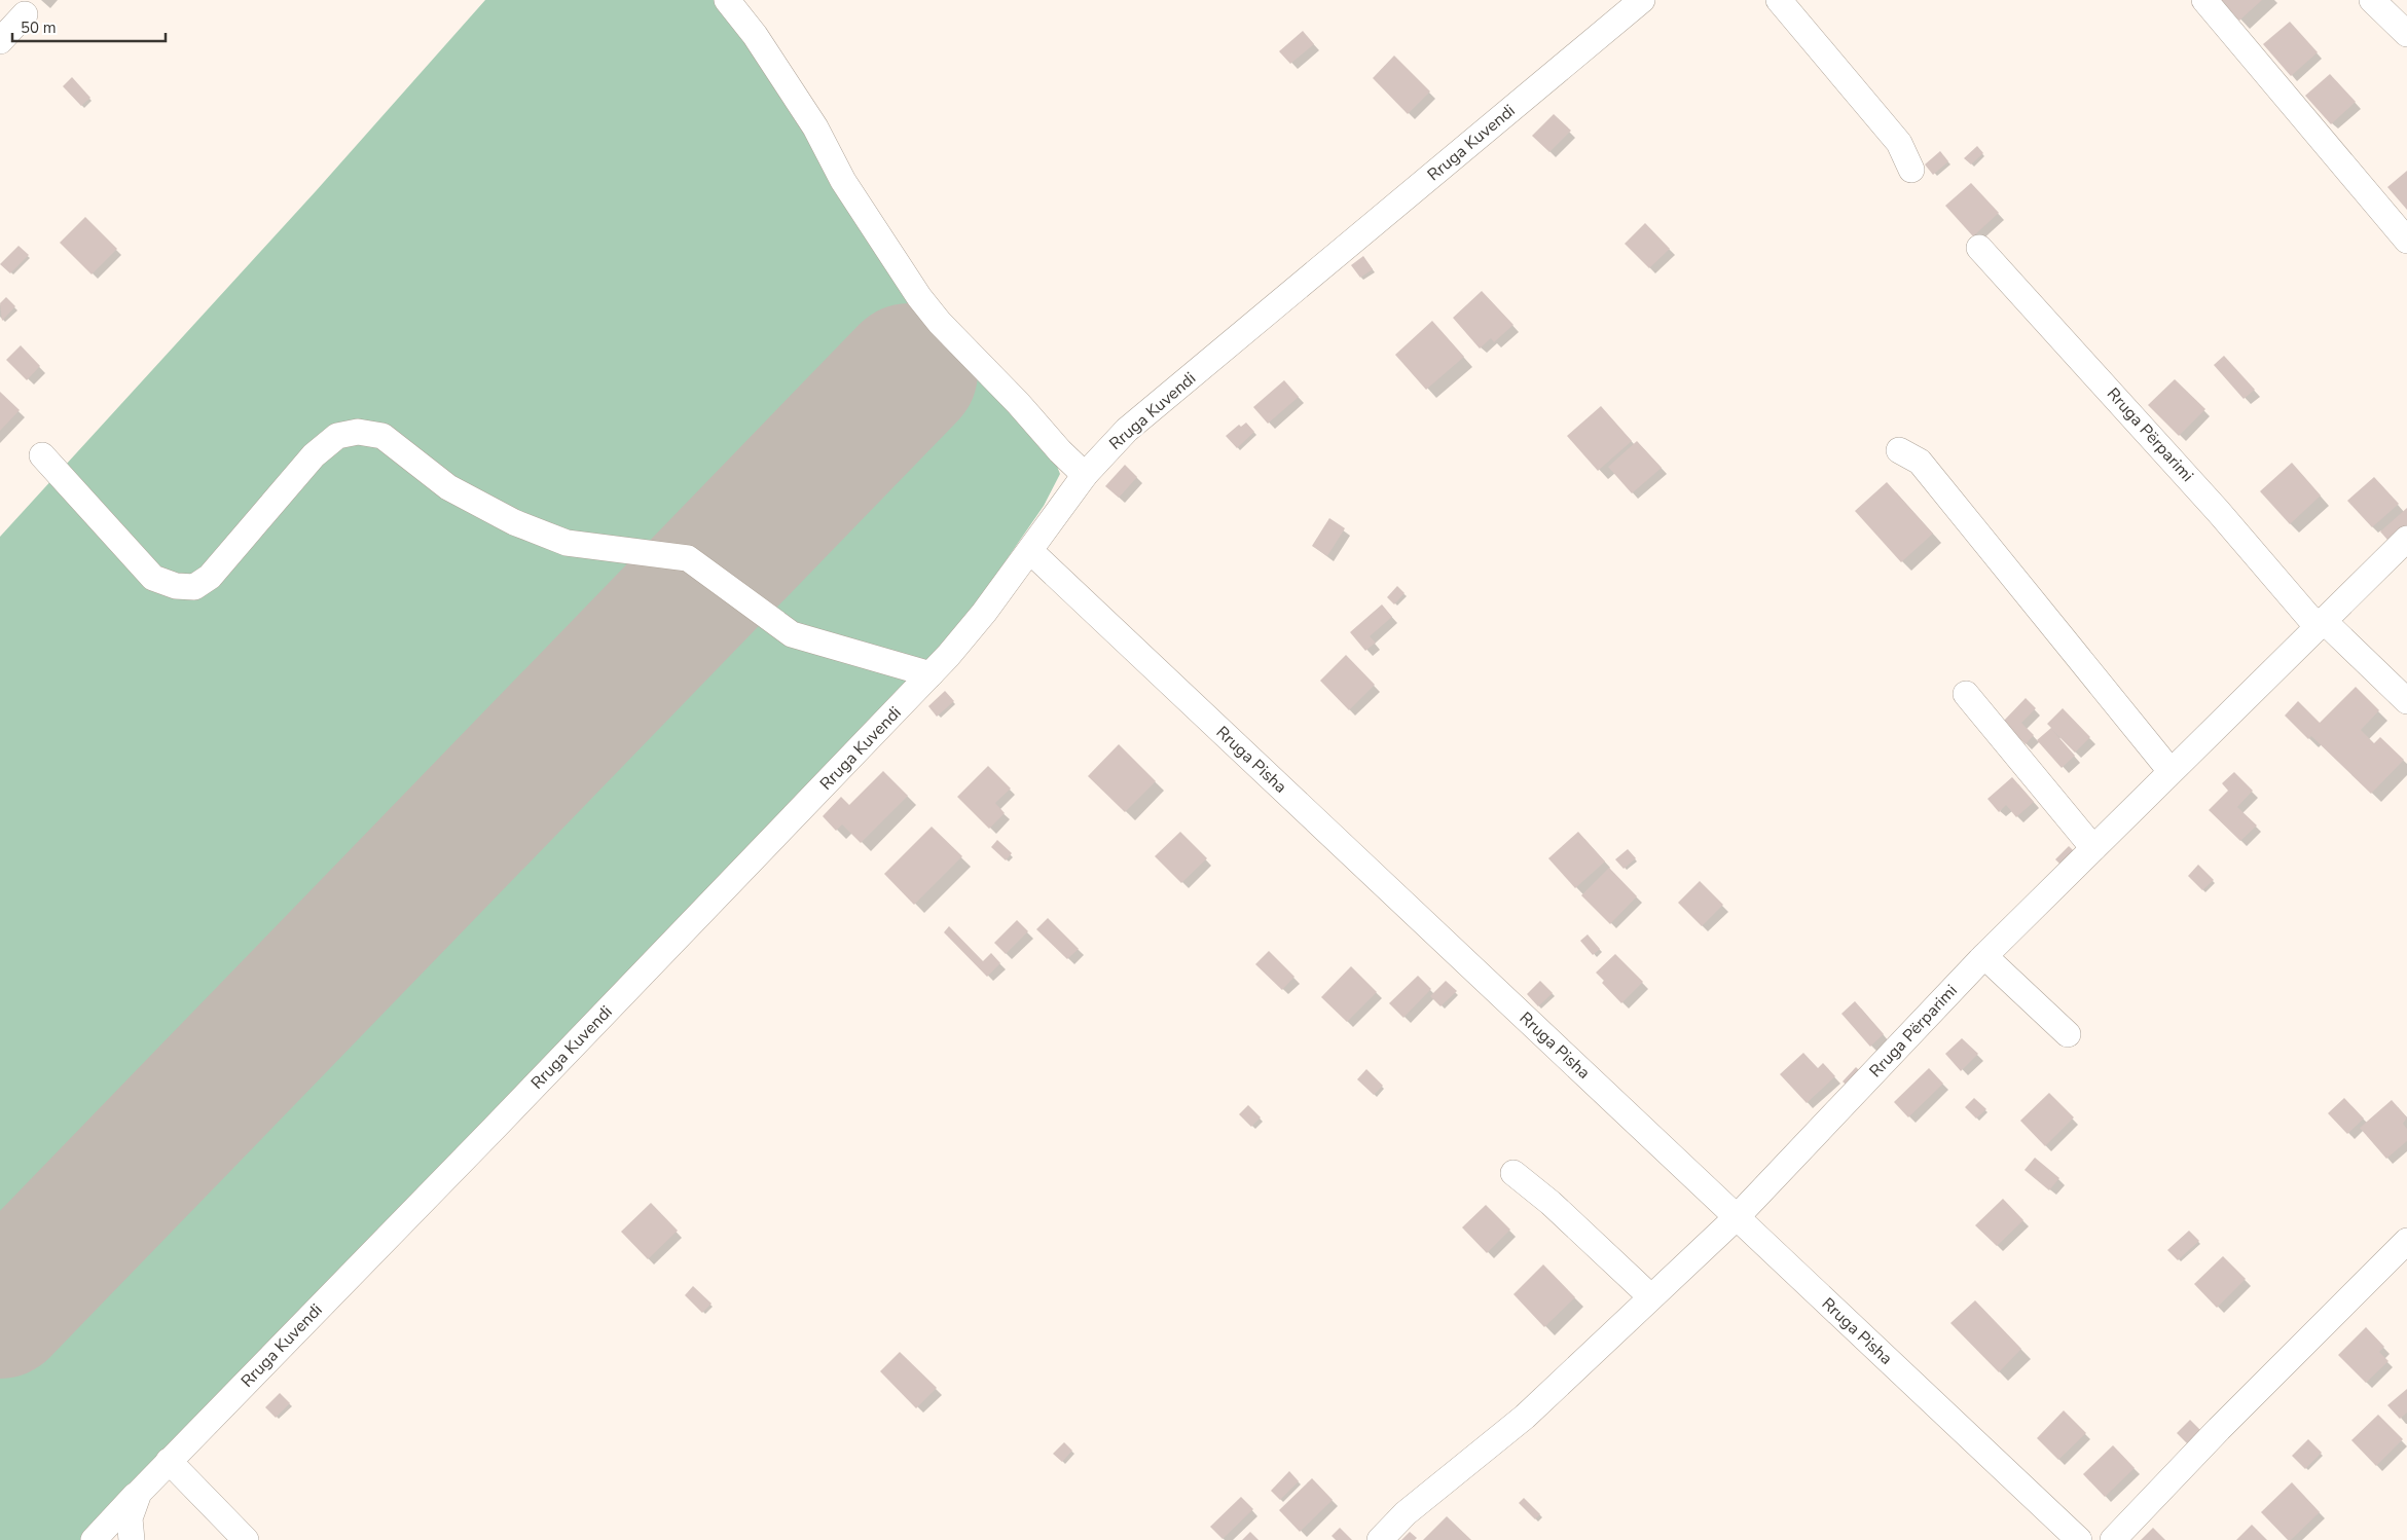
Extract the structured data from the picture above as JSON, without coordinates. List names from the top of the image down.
{
  "streets": {
    "street": ["Rruga Kuvendi", "Rruga Përparimi", "Rruga Pisha"]
  },
  "crossings": [
    ["Rruga Kuvendi", "Rruga Pisha"],
    ["Rruga Përparimi", "Rruga Pisha"]
  ],
  "scale_bar": "50 m"
}
